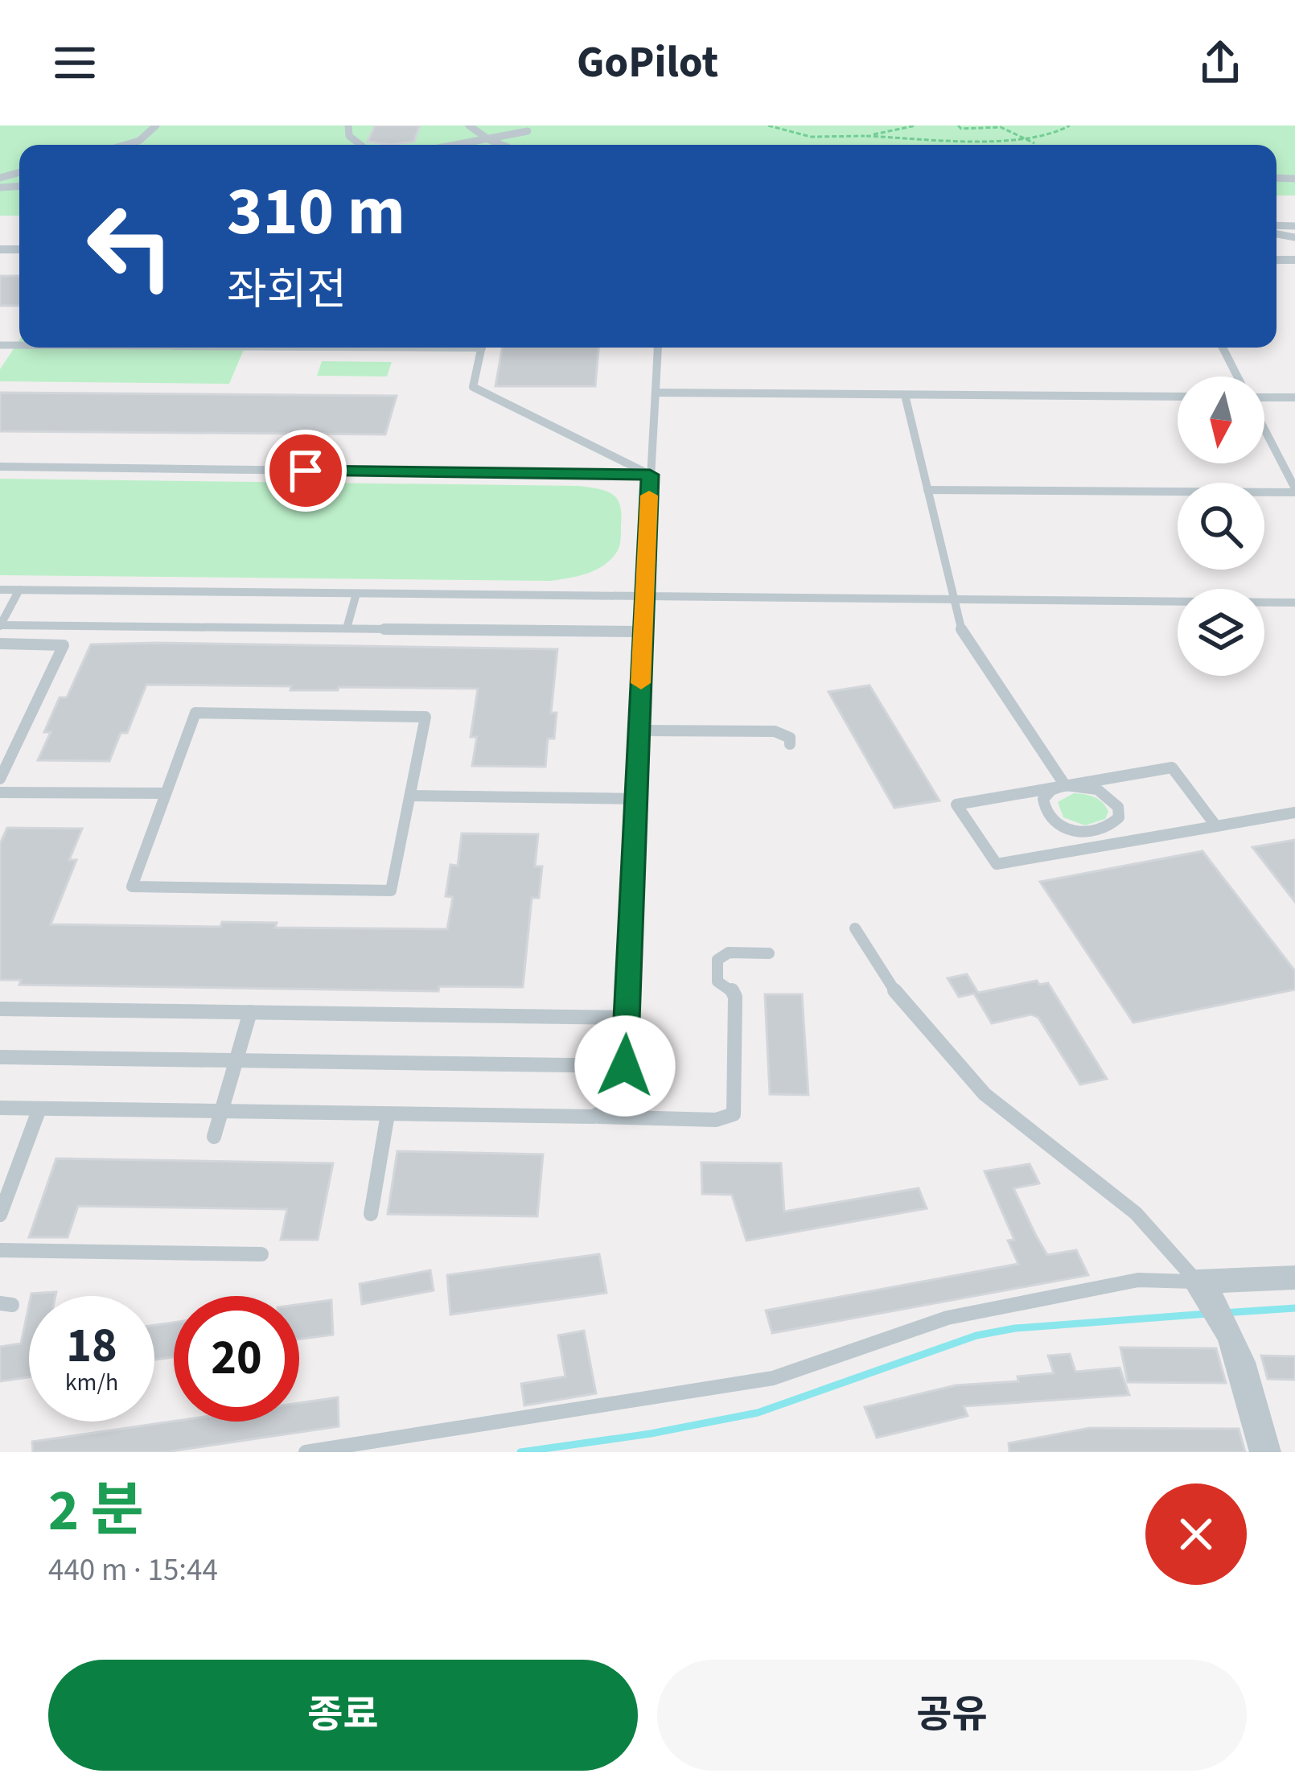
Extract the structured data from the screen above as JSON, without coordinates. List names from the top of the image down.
{
  "north": "bottom",
  "page": {
    "header": "GoPilot",
    "turn": ["310 m", "좌회전"],
    "speed": "18 km/h",
    "limit": "20",
    "heading": ["2 분", "440 m · 15:44"],
    "buttons": ["종료", "공유"]
  }
}
